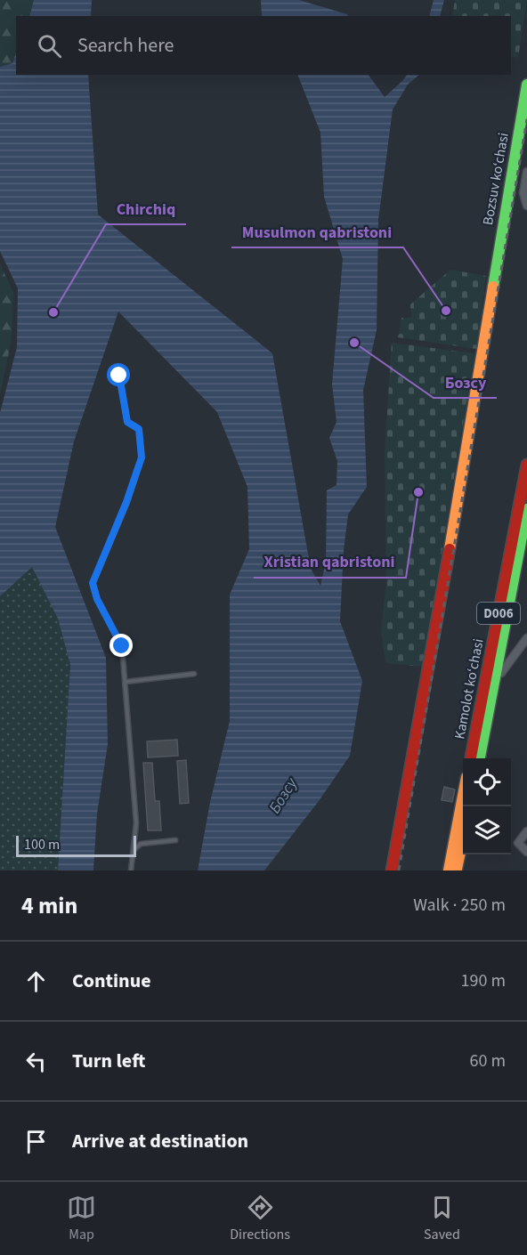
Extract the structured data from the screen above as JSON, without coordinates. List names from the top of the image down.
{
  "streets": {
    "street": ["Bozsuv ko‘chasi", "D006", "Kamolot ko‘chasi"]
  },
  "water": ["Бозсу"],
  "places": [
    "Musulmon qabristoni",
    "Chirchiq",
    "Бозсу",
    "Xristian qabristoni"
  ],
  "scale_bar": "100 m",
  "page": {
    "search": "Search here",
    "scale": "100 m",
    "heading": ["4 min", "Walk · 250 m"],
    "list": [
      ["Continue", "190 m"],
      ["Turn left", "60 m"],
      "Arrive at destination"
    ],
    "nav": ["Map", "Directions", "Saved"]
  }
}
